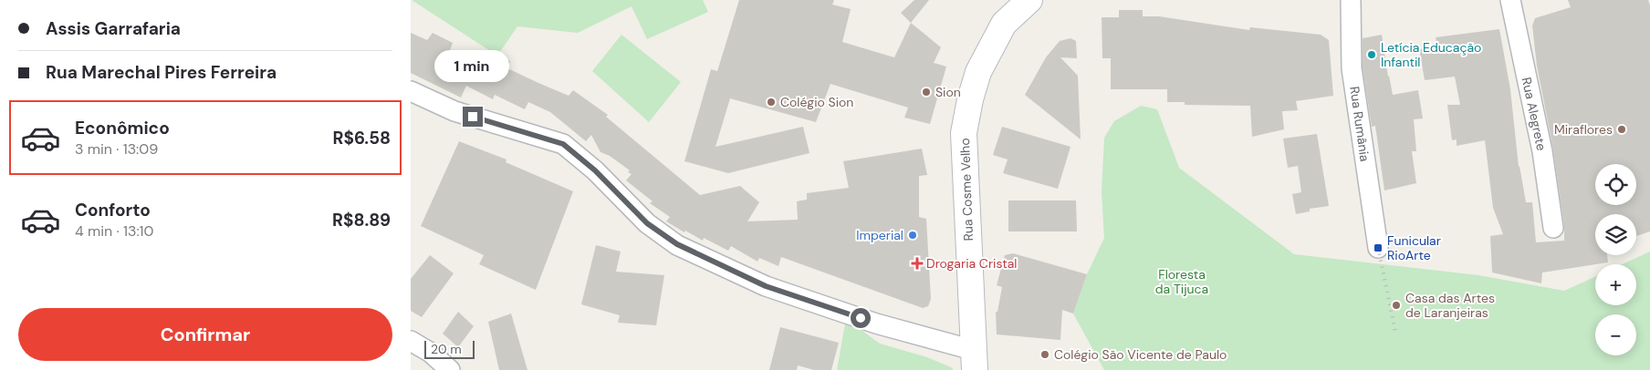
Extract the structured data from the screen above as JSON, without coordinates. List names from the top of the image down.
{
  "streets": {
    "main road": ["Rua Cosme Velho"],
    "street": ["Rua Alegrete", "Rua Rumânia"]
  },
  "parks": ["Floresta da Tijuca"],
  "places": {
    "other": [
      "Letícia Educação Infantil",
      "Sion",
      "Colégio Sion",
      "Miraflores",
      "Imperial",
      "Casa das Artes de Laranjeiras",
      "Colégio São Vicente de Paulo"
    ],
    "transit": ["Funicular RioArte"],
    "health": ["Drogaria Cristal"]
  },
  "scale_bar": "20 m",
  "page": {
    "banner": ["Assis Garrafaria", "Rua Marechal Pires Ferreira"],
    "bubble": "1 min",
    "list": [
      {
        "name": "Econômico",
        "note": "3 min · 13:09",
        "value": "R$6.58"
      },
      {
        "name": "Conforto",
        "note": "4 min · 13:10",
        "value": "R$8.89"
      }
    ],
    "map_buttons": ["+", "−"],
    "buttons": "Confirmar",
    "scale": "20 m"
  }
}
